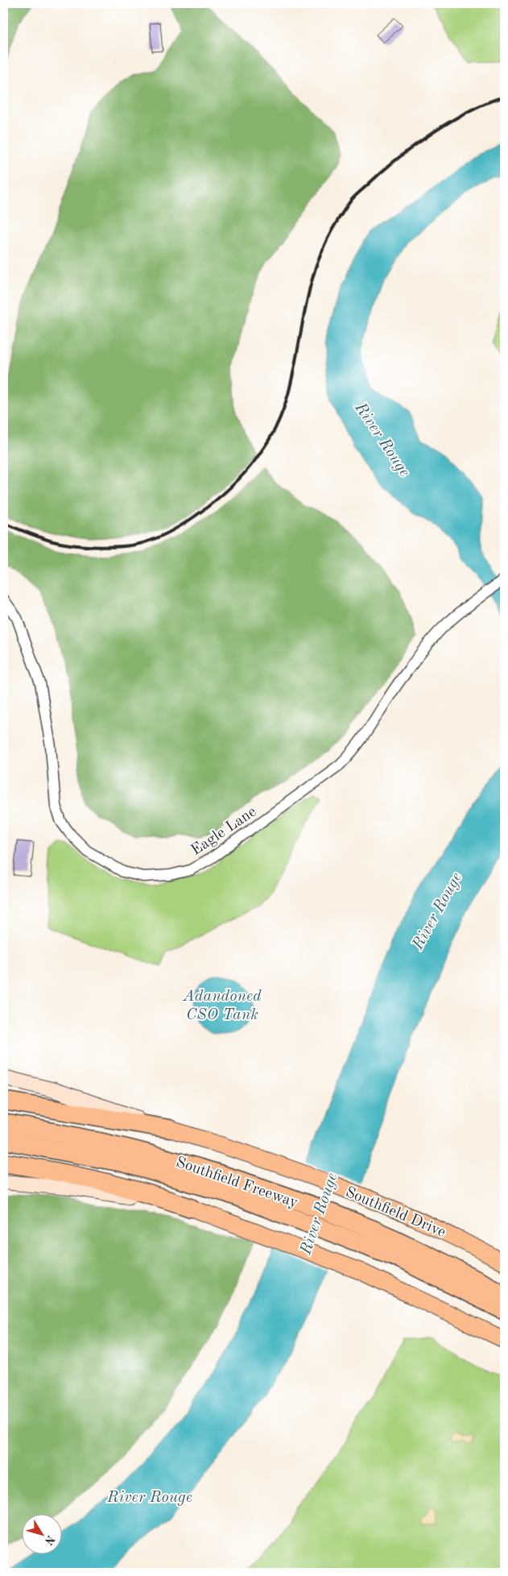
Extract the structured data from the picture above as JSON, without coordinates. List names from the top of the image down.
{
  "streets": {
    "highway": ["Southfield Freeway"],
    "main road": ["Southfield Drive"],
    "street": ["Eagle Lane"]
  },
  "water": ["River Rouge", "Adandoned CSO Tank"],
  "north": "bottom right"
}
